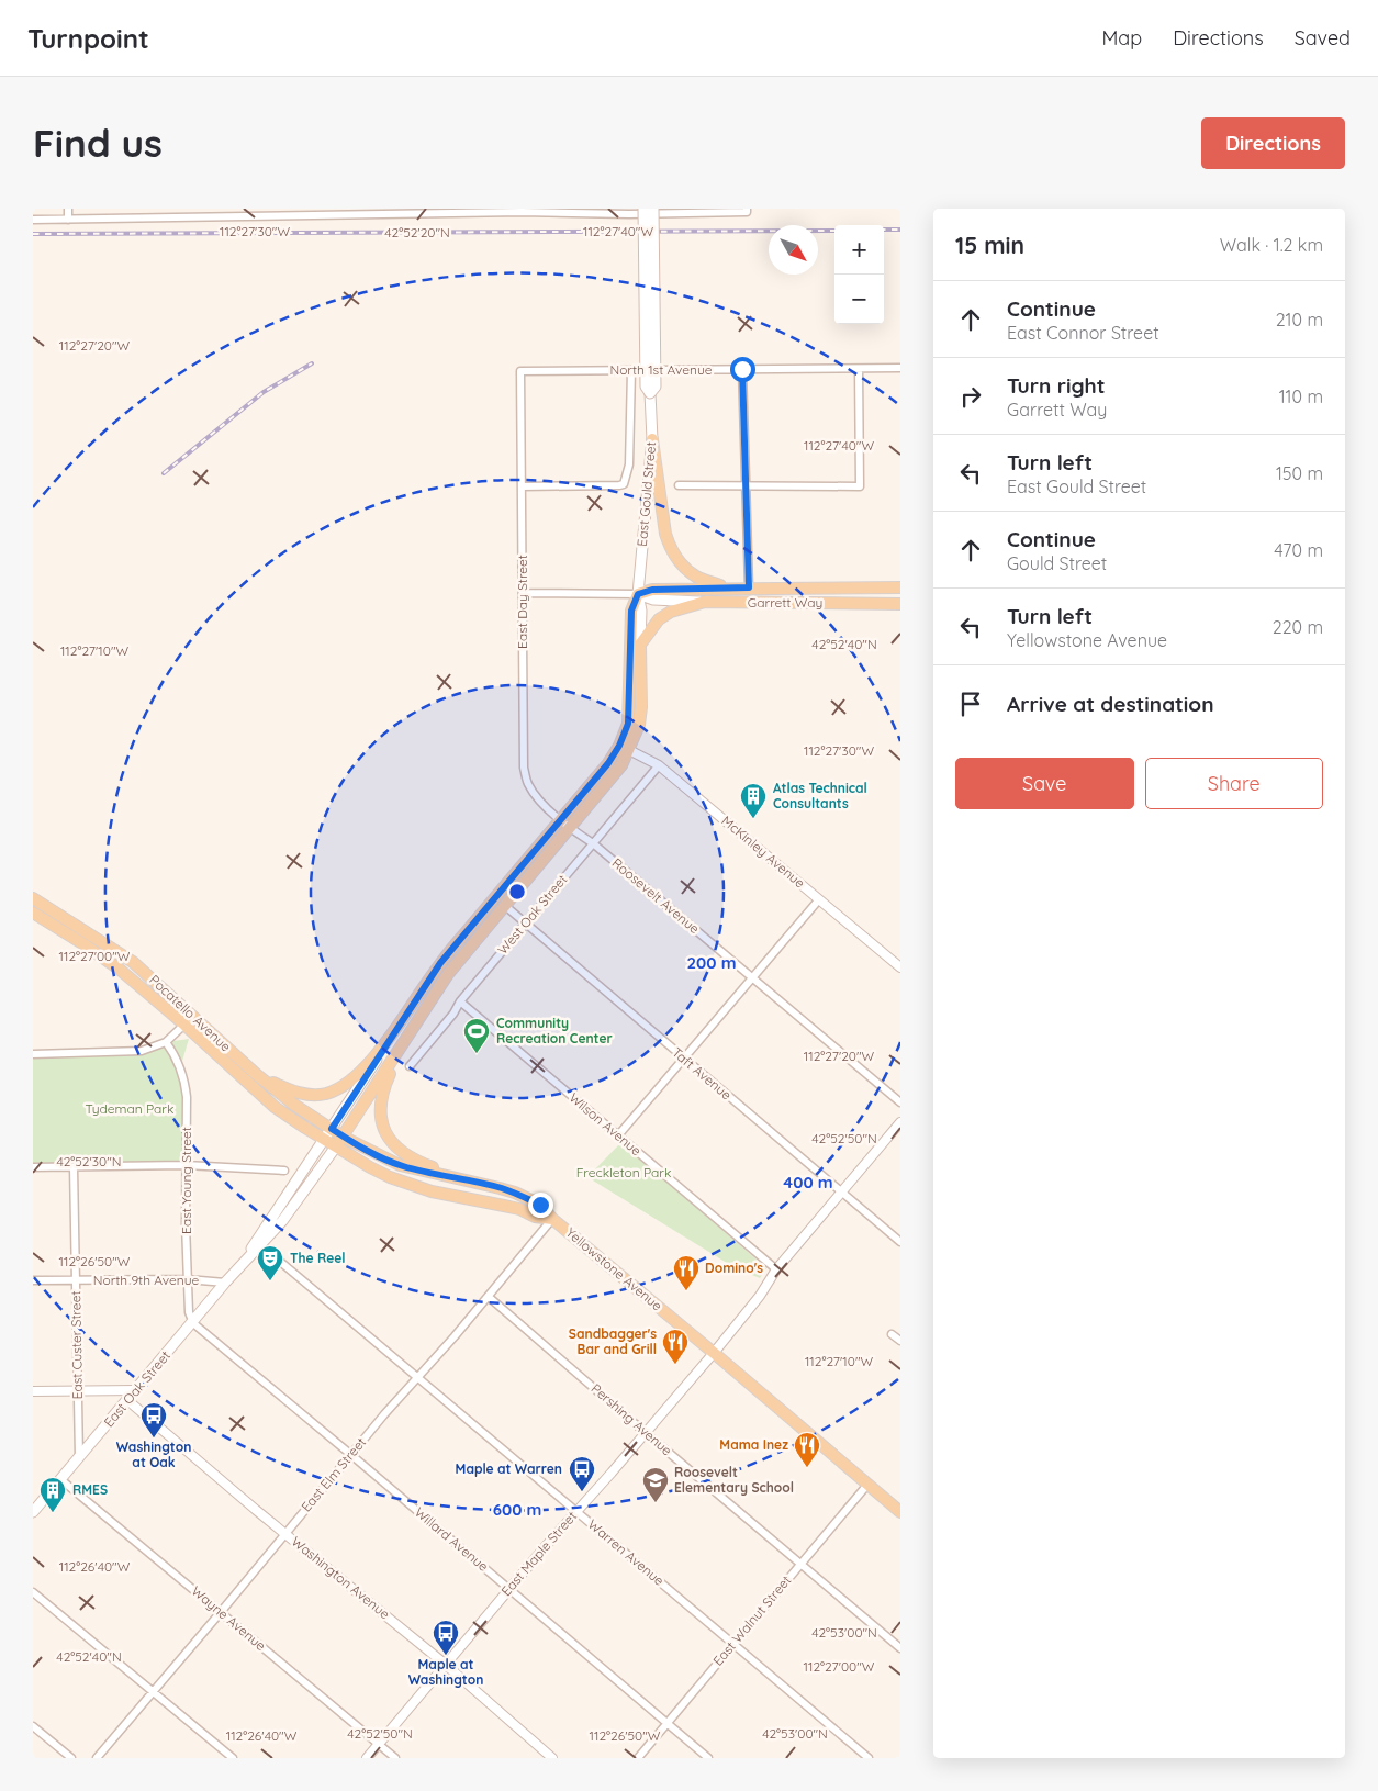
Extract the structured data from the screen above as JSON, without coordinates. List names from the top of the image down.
{
  "streets": {
    "main road": [
      "East Gould Street",
      "Garrett Way",
      "Pocatello Avenue",
      "Yellowstone Avenue",
      "East Oak Street"
    ],
    "street": [
      "North 1st Avenue",
      "East Day Street",
      "McKinley Avenue",
      "Roosevelt Avenue",
      "West Oak Street",
      "Taft Avenue",
      "Wilson Avenue",
      "East Young Street",
      "North 9th Avenue",
      "East Custer Street",
      "Pershing Avenue",
      "East Elm Street",
      "Willard Avenue",
      "Warren Avenue",
      "East Maple Street",
      "Washington Avenue",
      "Wayne Avenue",
      "East Walnut Street"
    ]
  },
  "crossings": [
    ["North 1st Avenue", "East Day Street"],
    ["East Gould Street", "Garrett Way"],
    ["East Gould Street", "McKinley Avenue"],
    ["East Day Street", "Roosevelt Avenue"],
    ["McKinley Avenue", "West Oak Street"],
    ["Roosevelt Avenue", "West Oak Street"],
    ["West Oak Street", "Taft Avenue"],
    ["West Oak Street", "Wilson Avenue"],
    ["Pocatello Avenue", "Yellowstone Avenue"],
    ["Pocatello Avenue", "East Oak Street"],
    ["Taft Avenue", "East Maple Street"],
    ["Wilson Avenue", "East Maple Street"],
    ["East Young Street", "North 9th Avenue"],
    ["East Young Street", "East Oak Street"],
    ["East Young Street", "Willard Avenue"],
    ["Yellowstone Avenue", "East Oak Street"],
    ["Yellowstone Avenue", "East Elm Street"],
    ["Yellowstone Avenue", "East Maple Street"],
    ["Yellowstone Avenue", "East Walnut Street"],
    ["North 9th Avenue", "East Custer Street"],
    ["North 9th Avenue", "East Oak Street"],
    ["East Custer Street", "East Oak Street"],
    ["East Oak Street", "Willard Avenue"],
    ["East Oak Street", "Warren Avenue"],
    ["East Oak Street", "Washington Avenue"],
    ["East Oak Street", "Wayne Avenue"],
    ["Pershing Avenue", "East Elm Street"],
    ["Pershing Avenue", "East Maple Street"],
    ["Pershing Avenue", "East Walnut Street"],
    ["East Elm Street", "Willard Avenue"],
    ["East Elm Street", "Warren Avenue"],
    ["East Elm Street", "Washington Avenue"],
    ["East Elm Street", "Wayne Avenue"],
    ["Willard Avenue", "East Maple Street"],
    ["Willard Avenue", "East Walnut Street"],
    ["Warren Avenue", "East Maple Street"],
    ["Warren Avenue", "East Walnut Street"],
    ["East Maple Street", "Washington Avenue"],
    ["East Maple Street", "Wayne Avenue"]
  ],
  "parks": ["Tydeman Park", "Freckleton Park"],
  "places": {
    "building": ["Atlas Technical Consultants", "RMES"],
    "sports": ["Community Recreation Center"],
    "theatre": ["The Reel"],
    "restaurant": ["Domino's", "Sandbagger's Bar and Grill", "Mama Inez"],
    "bus stop": ["Washington at Oak", "Maple at Warren", "Maple at Washington"],
    "school or university": ["Roosevelt Elementary School"]
  },
  "north": "bottom right",
  "page": {
    "header": "Turnpoint",
    "nav": ["Map", "Directions", "Saved"],
    "buttons": [
      "Directions",
      ["Save", "Share"]
    ],
    "title": "Find us",
    "heading": ["15 min", "Walk · 1.2 km"],
    "map_buttons": ["+", "−"],
    "list": [
      ["Continue", "East Connor Street", "210 m"],
      ["Turn right", "Garrett Way", "110 m"],
      ["Turn left", "East Gould Street", "150 m"],
      ["Continue", "Gould Street", "470 m"],
      ["Turn left", "Yellowstone Avenue", "220 m"],
      "Arrive at destination"
    ]
  },
  "coordinates": [
    "112°27'30\"W",
    "112°27'40\"W",
    "42°52'20\"N",
    "112°27'20\"W",
    "42°52'40\"N",
    "112°27'10\"W",
    "112°27'00\"W",
    "42°52'50\"N",
    "42°52'30\"N",
    "112°26'50\"W",
    "112°26'40\"W",
    "42°53'00\"N"
  ],
  "rings": ["200 m", "400 m", "600 m"]
}
